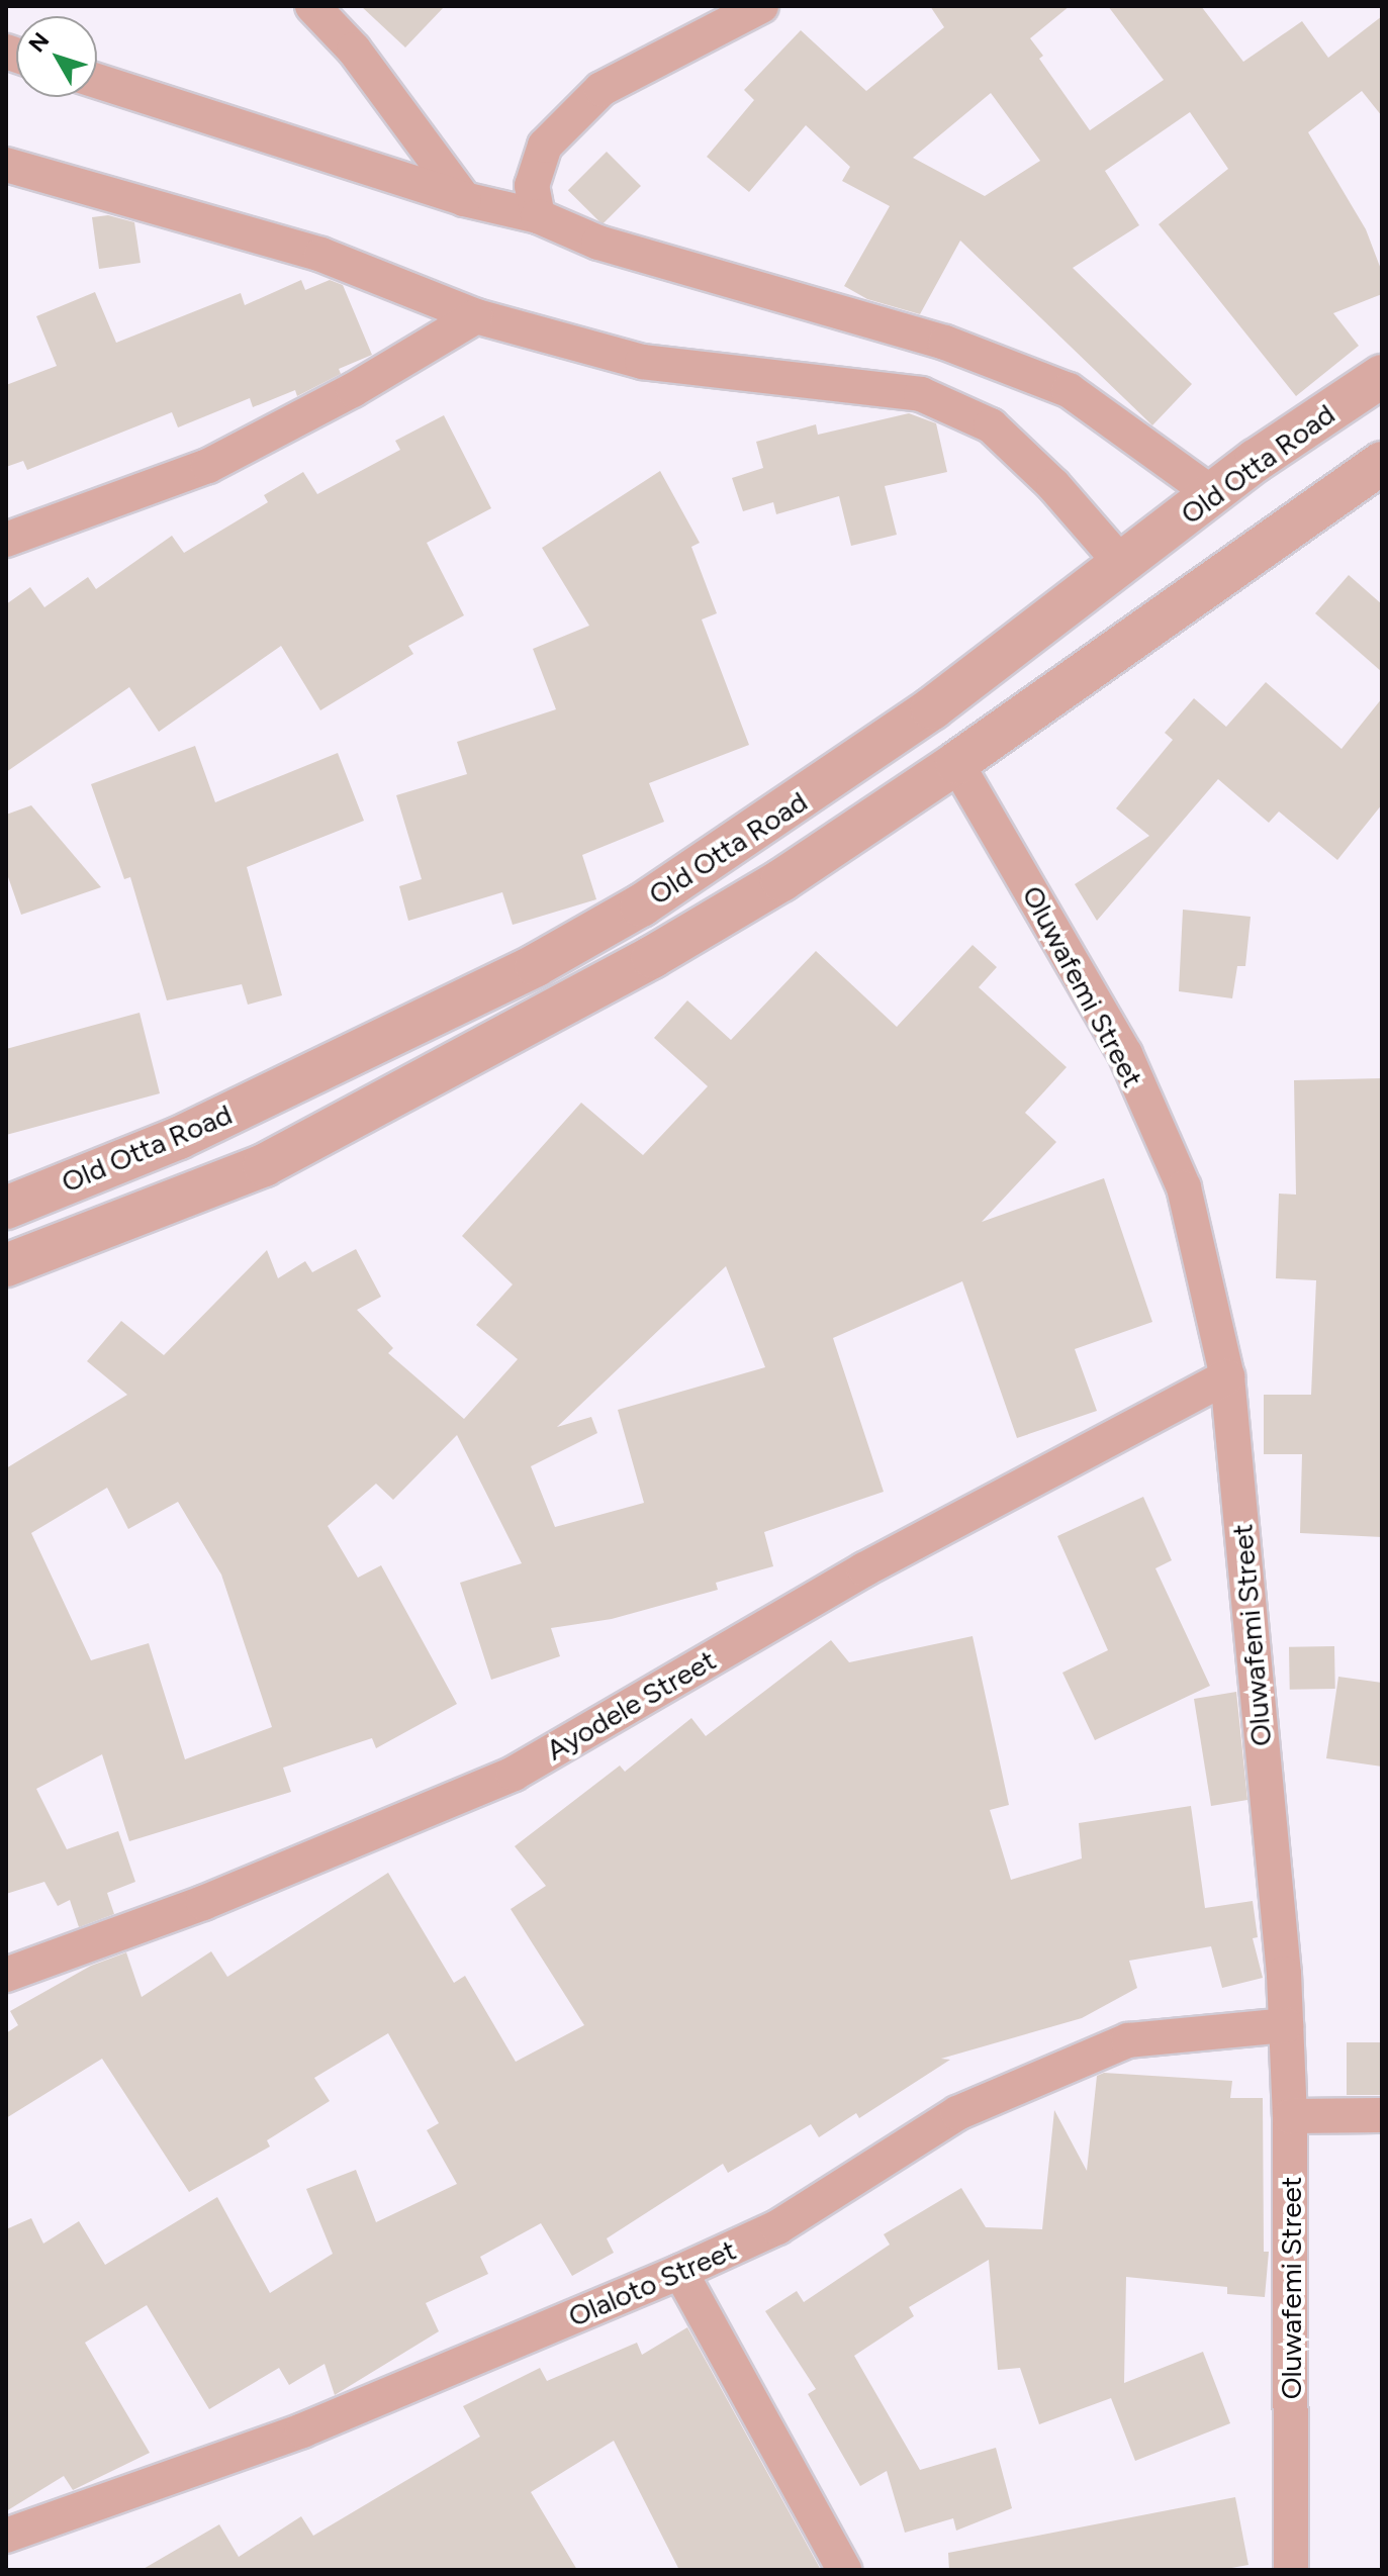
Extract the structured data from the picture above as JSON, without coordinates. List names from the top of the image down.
{
  "streets": {
    "street": [
      "Old Otta Road",
      "Oluwafemi Street",
      "Ayodele Street",
      "Olaloto Street"
    ]
  },
  "crossings": [
    ["Old Otta Road", "Oluwafemi Street"],
    ["Oluwafemi Street", "Ayodele Street"],
    ["Oluwafemi Street", "Olaloto Street"]
  ],
  "north": "top left"
}
